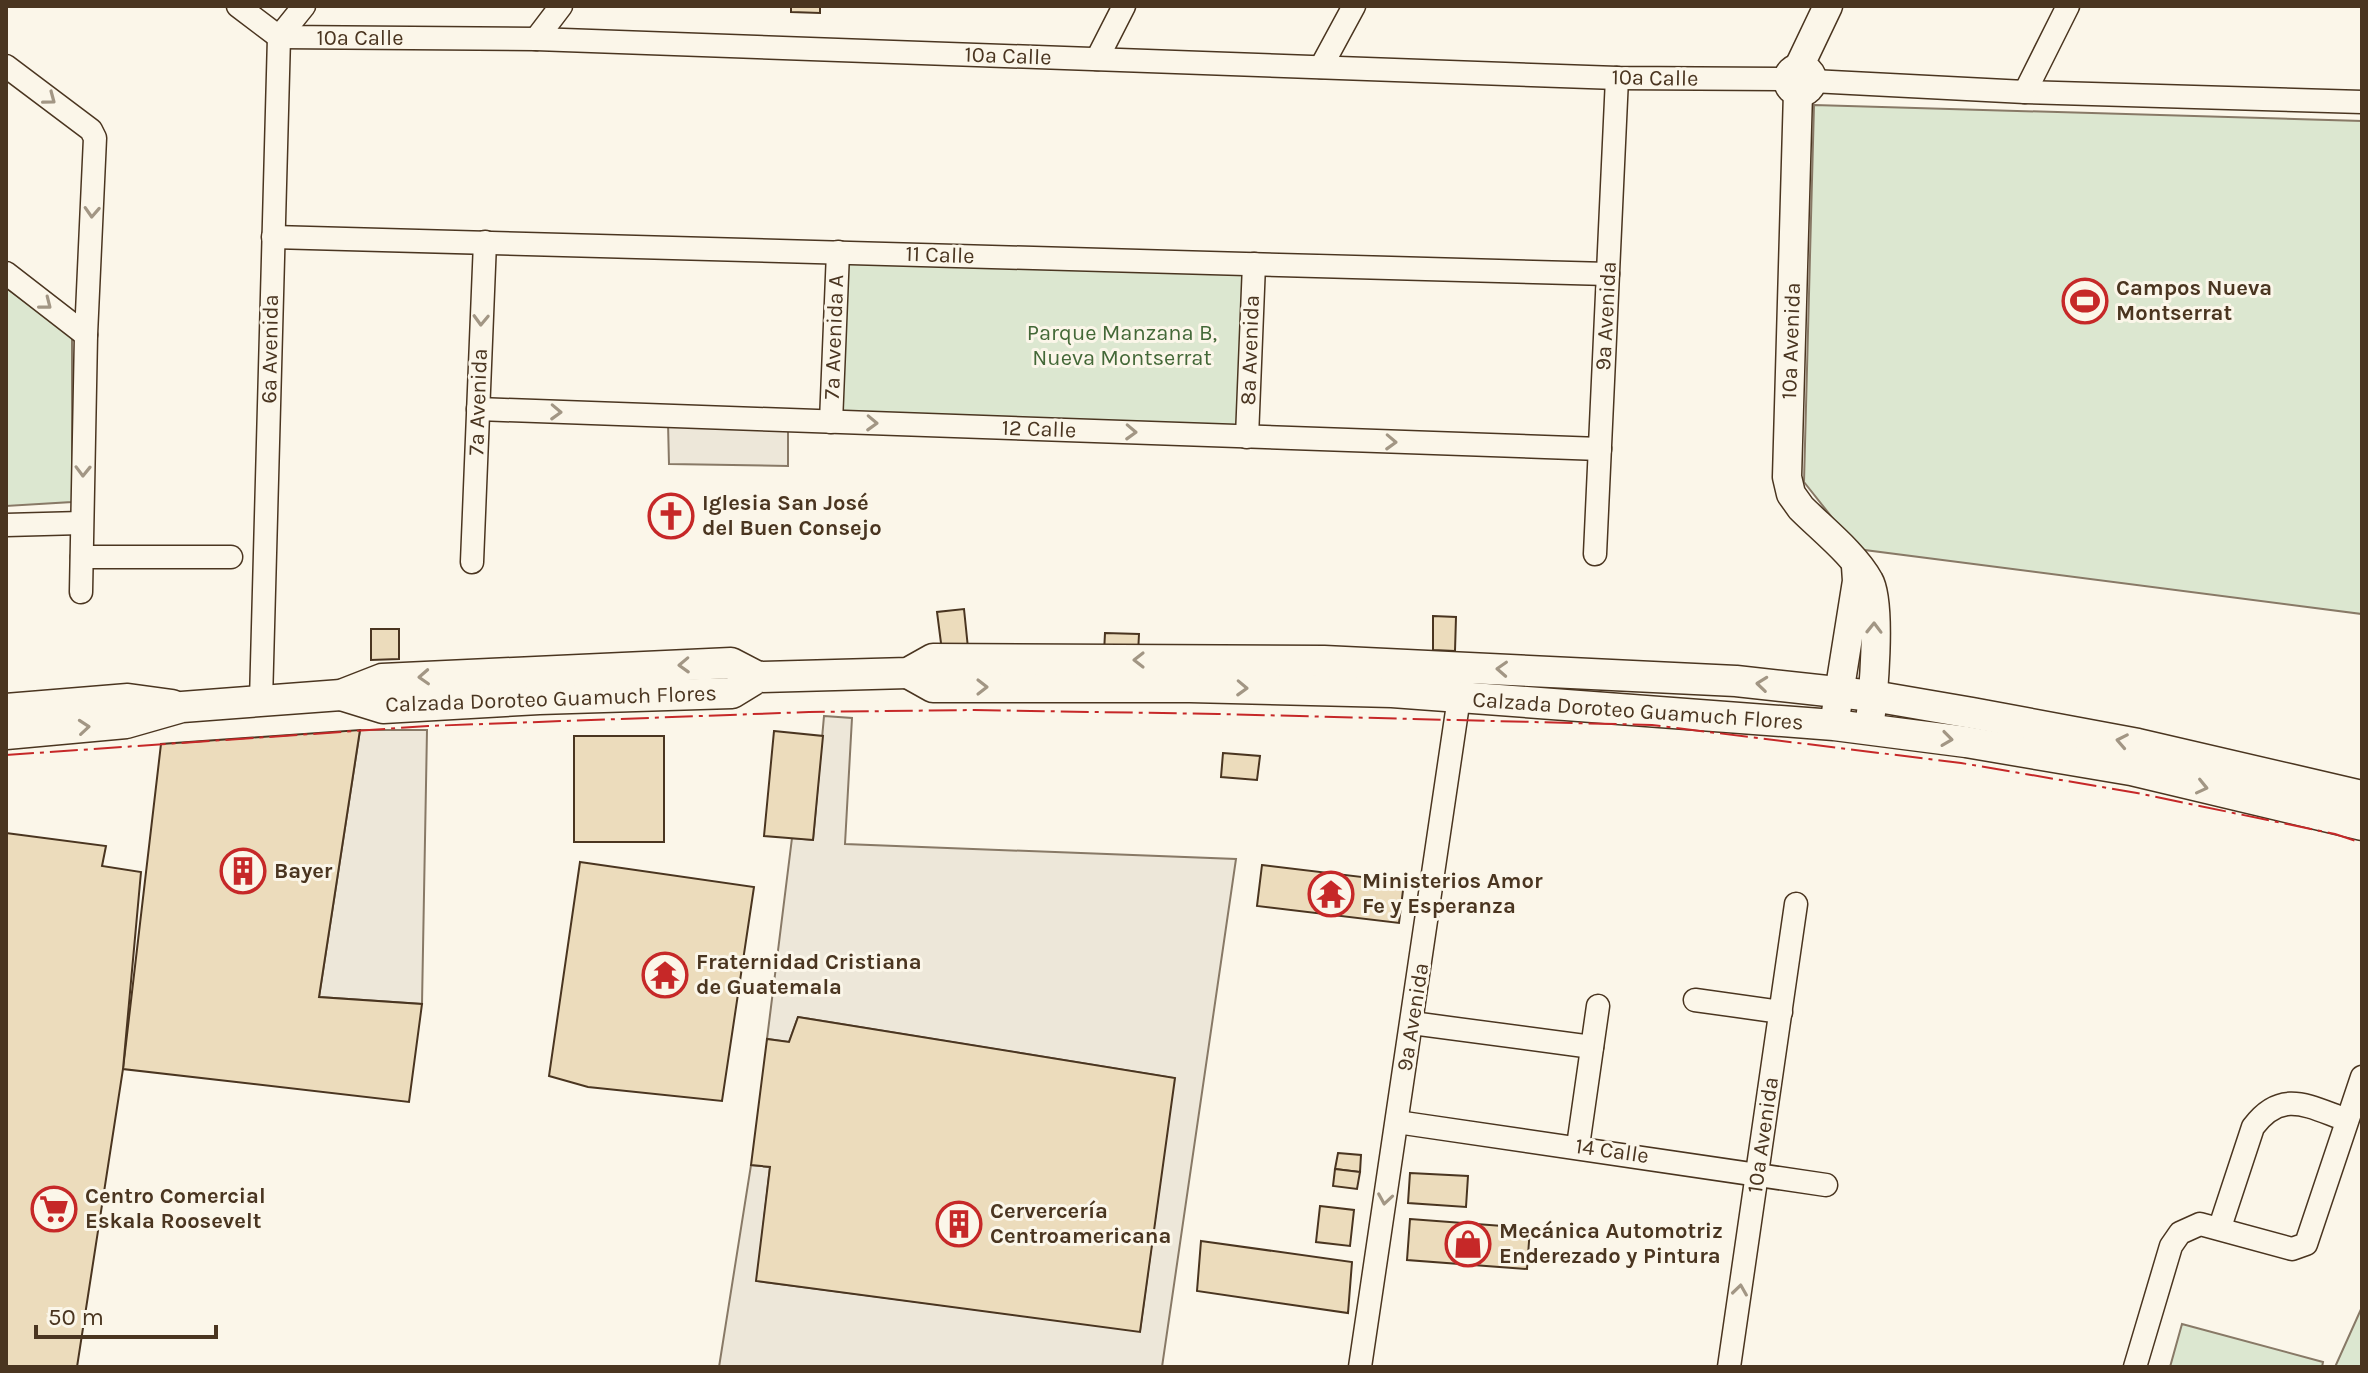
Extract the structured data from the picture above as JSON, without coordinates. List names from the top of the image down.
{
  "streets": {
    "main road": ["Calzada Doroteo Guamuch Flores"],
    "street": [
      "10a Calle",
      "11 Calle",
      "9a Avenida",
      "7a Avenida A",
      "10a Avenida",
      "6a Avenida",
      "8a Avenida",
      "7a Avenida",
      "12 Calle",
      "14 Calle"
    ]
  },
  "crossings": [
    ["10a Calle", "9a Avenida"],
    ["10a Calle", "10a Avenida"],
    ["10a Calle", "6a Avenida"],
    ["11 Calle", "9a Avenida"],
    ["11 Calle", "7a Avenida A"],
    ["11 Calle", "6a Avenida"],
    ["11 Calle", "8a Avenida"],
    ["11 Calle", "7a Avenida"],
    ["9a Avenida", "12 Calle"],
    ["9a Avenida", "Calzada Doroteo Guamuch Flores"],
    ["9a Avenida", "14 Calle"],
    ["7a Avenida A", "12 Calle"],
    ["10a Avenida", "Calzada Doroteo Guamuch Flores"],
    ["10a Avenida", "14 Calle"],
    ["6a Avenida", "Calzada Doroteo Guamuch Flores"],
    ["8a Avenida", "12 Calle"],
    ["7a Avenida", "12 Calle"]
  ],
  "one_way": ["7a Avenida", "12 Calle"],
  "parks": ["Parque Manzana B, Nueva Montserrat"],
  "places": {
    "sports": ["Campos Nueva Montserrat"],
    "church": ["Iglesia San José del Buen Consejo"],
    "building": ["Bayer", "Cervercería Centroamericana"],
    "temple": ["Ministerios Amor Fe y Esperanza", "Fraternidad Cristiana de Guatemala"],
    "supermarket": ["Centro Comercial Eskala Roosevelt"],
    "shop": ["Mecánica Automotriz Enderezado y Pintura"]
  },
  "scale_bar": "50 m"
}
